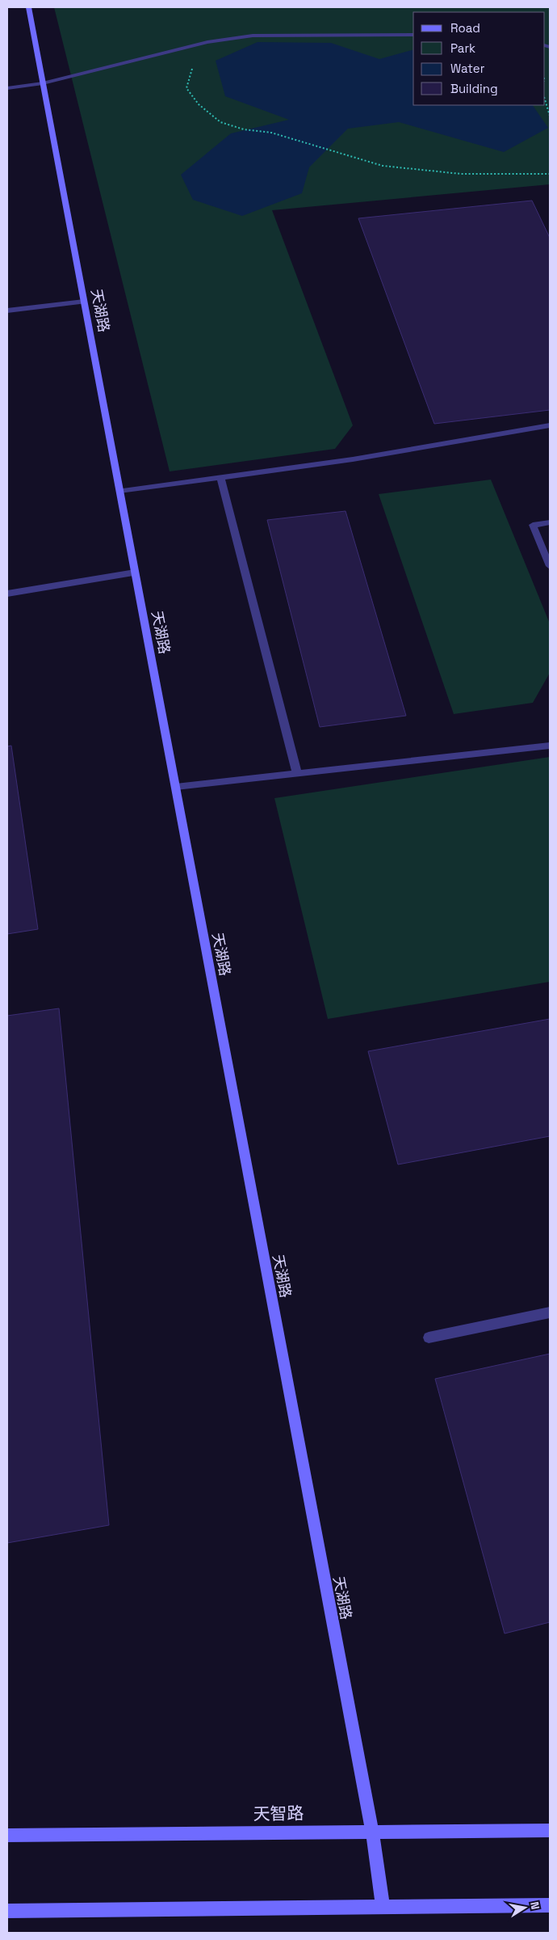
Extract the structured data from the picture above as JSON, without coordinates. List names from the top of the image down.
{
  "streets": {
    "street": ["天湖路", "天智路"]
  },
  "crossings": [
    ["天湖路", "天智路"]
  ],
  "legend": [
    "Road",
    "Park",
    "Water",
    "Building"
  ],
  "north": "right"
}
